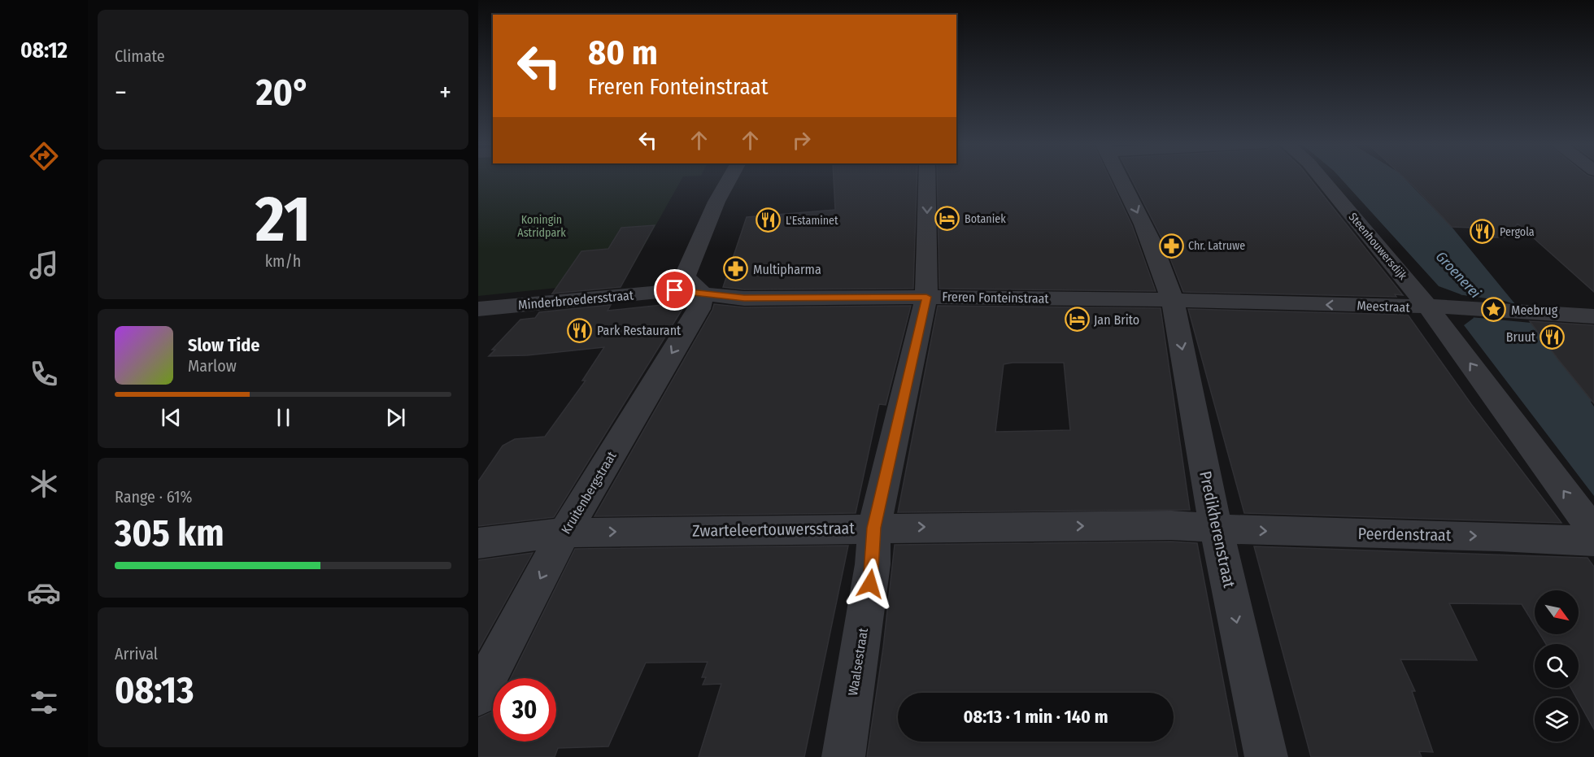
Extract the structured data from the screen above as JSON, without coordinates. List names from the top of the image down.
{
  "streets": {
    "street": [
      "Steenhouwersdijk",
      "Freren Fonteinstraat",
      "Minderbroedersstraat",
      "Meestraat",
      "Kruitenbergstraat",
      "Zwarteleertouwersstraat",
      "Predikherenstraat",
      "Peerdenstraat",
      "Waalsestraat"
    ]
  },
  "crossings": [
    ["Steenhouwersdijk", "Meestraat"],
    ["Freren Fonteinstraat", "Minderbroedersstraat"],
    ["Freren Fonteinstraat", "Meestraat"],
    ["Freren Fonteinstraat", "Kruitenbergstraat"],
    ["Freren Fonteinstraat", "Predikherenstraat"],
    ["Freren Fonteinstraat", "Waalsestraat"],
    ["Minderbroedersstraat", "Kruitenbergstraat"],
    ["Meestraat", "Predikherenstraat"],
    ["Kruitenbergstraat", "Zwarteleertouwersstraat"],
    ["Zwarteleertouwersstraat", "Predikherenstraat"],
    ["Zwarteleertouwersstraat", "Peerdenstraat"],
    ["Zwarteleertouwersstraat", "Waalsestraat"],
    ["Predikherenstraat", "Peerdenstraat"]
  ],
  "one_way": [
    "Meestraat",
    "Kruitenbergstraat",
    "Zwarteleertouwersstraat",
    "Predikherenstraat",
    "Peerdenstraat"
  ],
  "water": ["Groenerei"],
  "parks": ["Koningin Astridpark"],
  "places": {
    "hotel": ["Botaniek", "Jan Brito"],
    "restaurant": [
      "L'Estaminet",
      "Pergola",
      "Park Restaurant",
      "Bruut"
    ],
    "pharmacy": ["Chr. Latruwe", "Multipharma"],
    "place": ["Meebrug"]
  },
  "north": "bottom right",
  "page": {
    "tabs": "08:12",
    "tile": [
      "Climate",
      ["21", "km/h"],
      ["Range · 61%", "305 km"],
      ["Arrival", "08:13"]
    ],
    "turn": ["80 m", "Freren Fonteinstraat"],
    "heat": ["−", "20°", "+"],
    "song": ["Slow Tide", "Marlow"],
    "limit": "30",
    "trip": "08:13 · 1 min · 140 m"
  }
}
